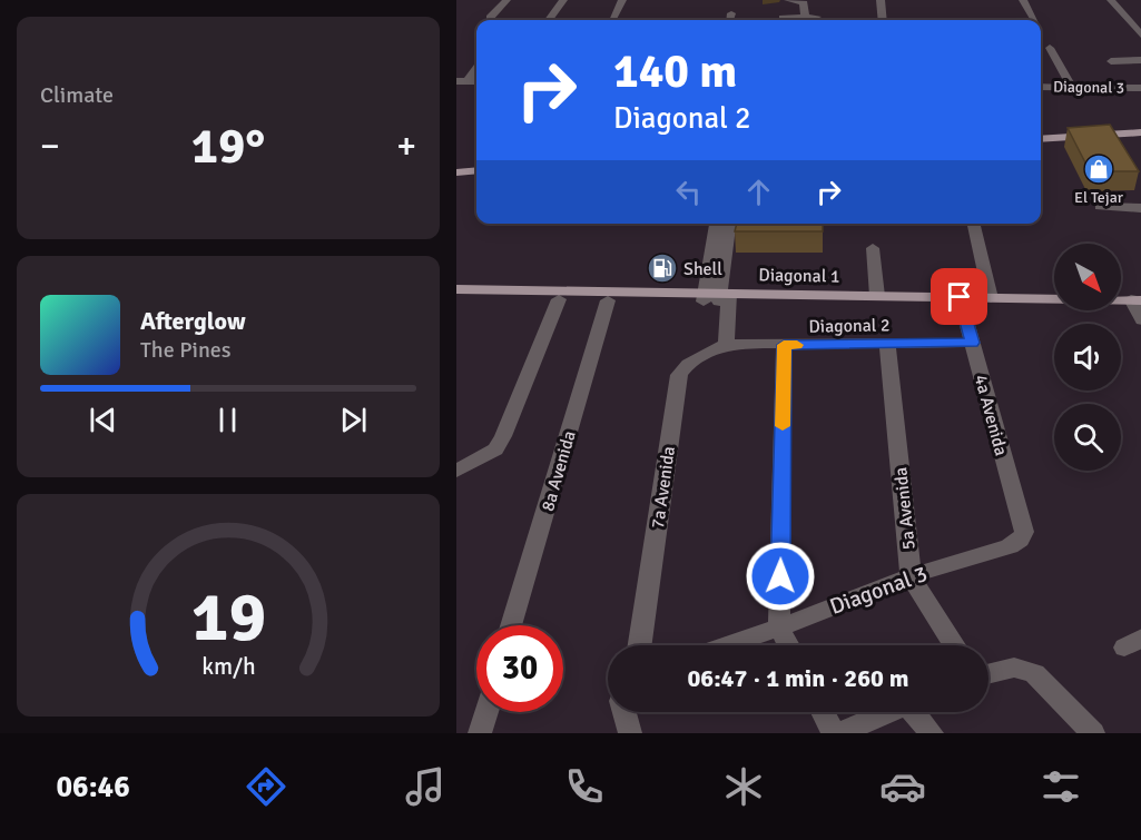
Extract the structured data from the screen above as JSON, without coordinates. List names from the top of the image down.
{
  "streets": {
    "main road": ["Diagonal 1"],
    "street": [
      "Diagonal 3",
      "Diagonal 2",
      "4a Avenida",
      "8a Avenida",
      "7a Avenida",
      "5a Avenida"
    ]
  },
  "crossings": [
    ["Diagonal 3", "4a Avenida"],
    ["Diagonal 3", "5a Avenida"],
    ["Diagonal 1", "4a Avenida"],
    ["Diagonal 1", "8a Avenida"],
    ["Diagonal 2", "4a Avenida"],
    ["Diagonal 2", "7a Avenida"],
    ["Diagonal 2", "5a Avenida"]
  ],
  "places": {
    "shop": ["El Tejar"],
    "fuel station": ["Shell"]
  },
  "north": "bottom right",
  "page": {
    "tile": "Climate",
    "turn": ["140 m", "Diagonal 2"],
    "heat": ["−", "19°", "+"],
    "song": ["Afterglow", "The Pines"],
    "limit": "30",
    "trip": "06:47 · 1 min · 260 m",
    "tabs": "06:46",
    "gauge": ["19", "km/h"]
  }
}
